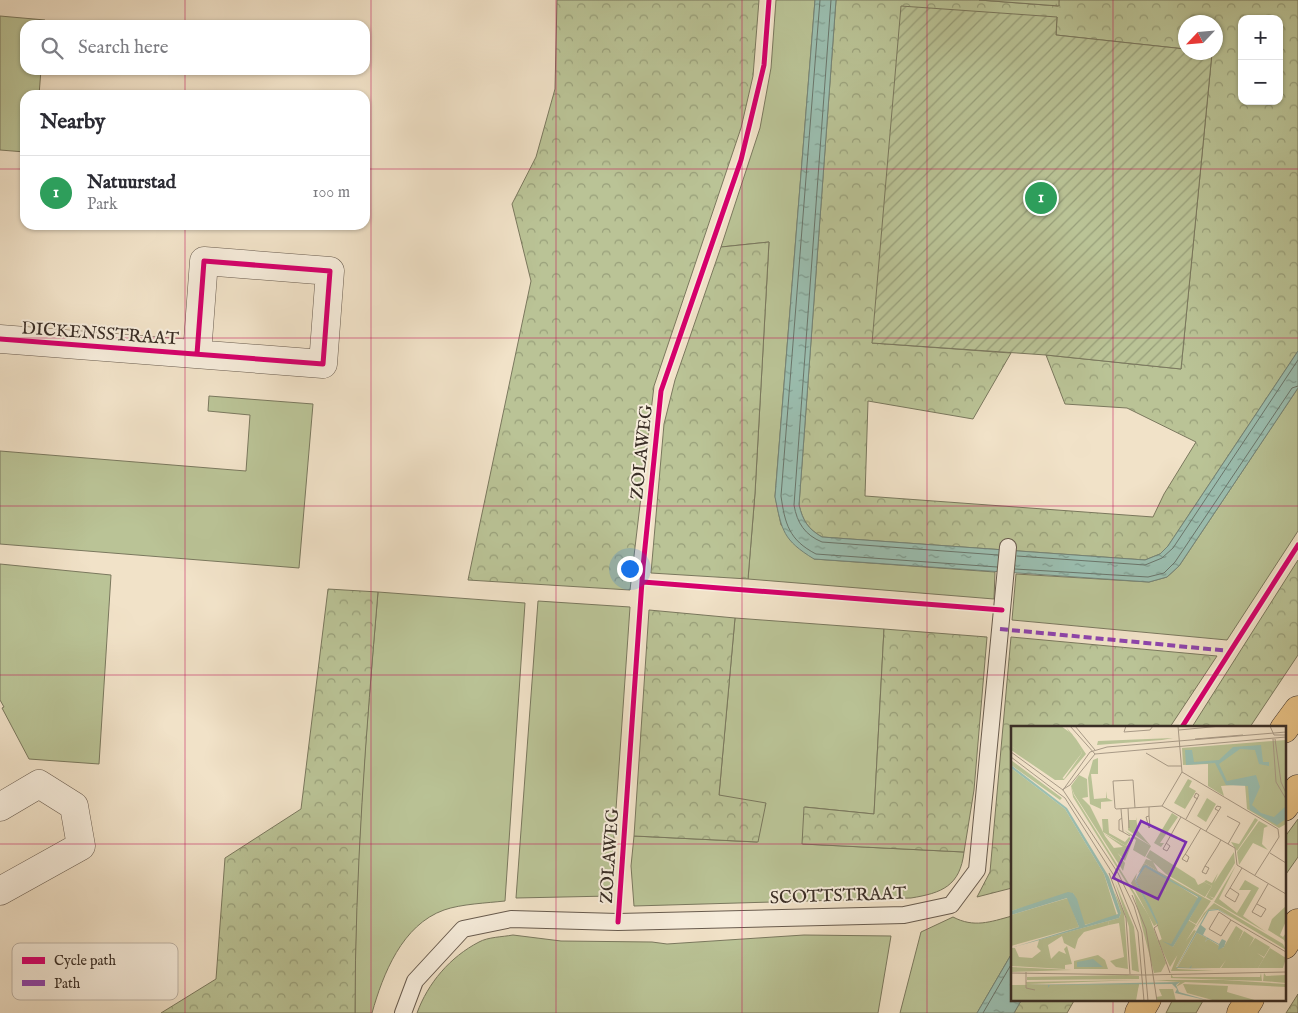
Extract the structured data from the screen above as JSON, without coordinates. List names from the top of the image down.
{
  "streets": {
    "street": ["DICKENSSTRAAT"],
    "lane": ["SCOTTSTRAAT"],
    "cycle path": ["ZOLAWEG"]
  },
  "legend": ["Cycle path", "Path"],
  "north": "bottom left",
  "page": {
    "map_buttons": ["+", "−"],
    "search": "Search here",
    "heading": "Nearby",
    "list": [
      {
        "mark": "1",
        "name": "Natuurstad",
        "note": "Park",
        "value": "100 m"
      }
    ],
    "pins": "1"
  }
}
